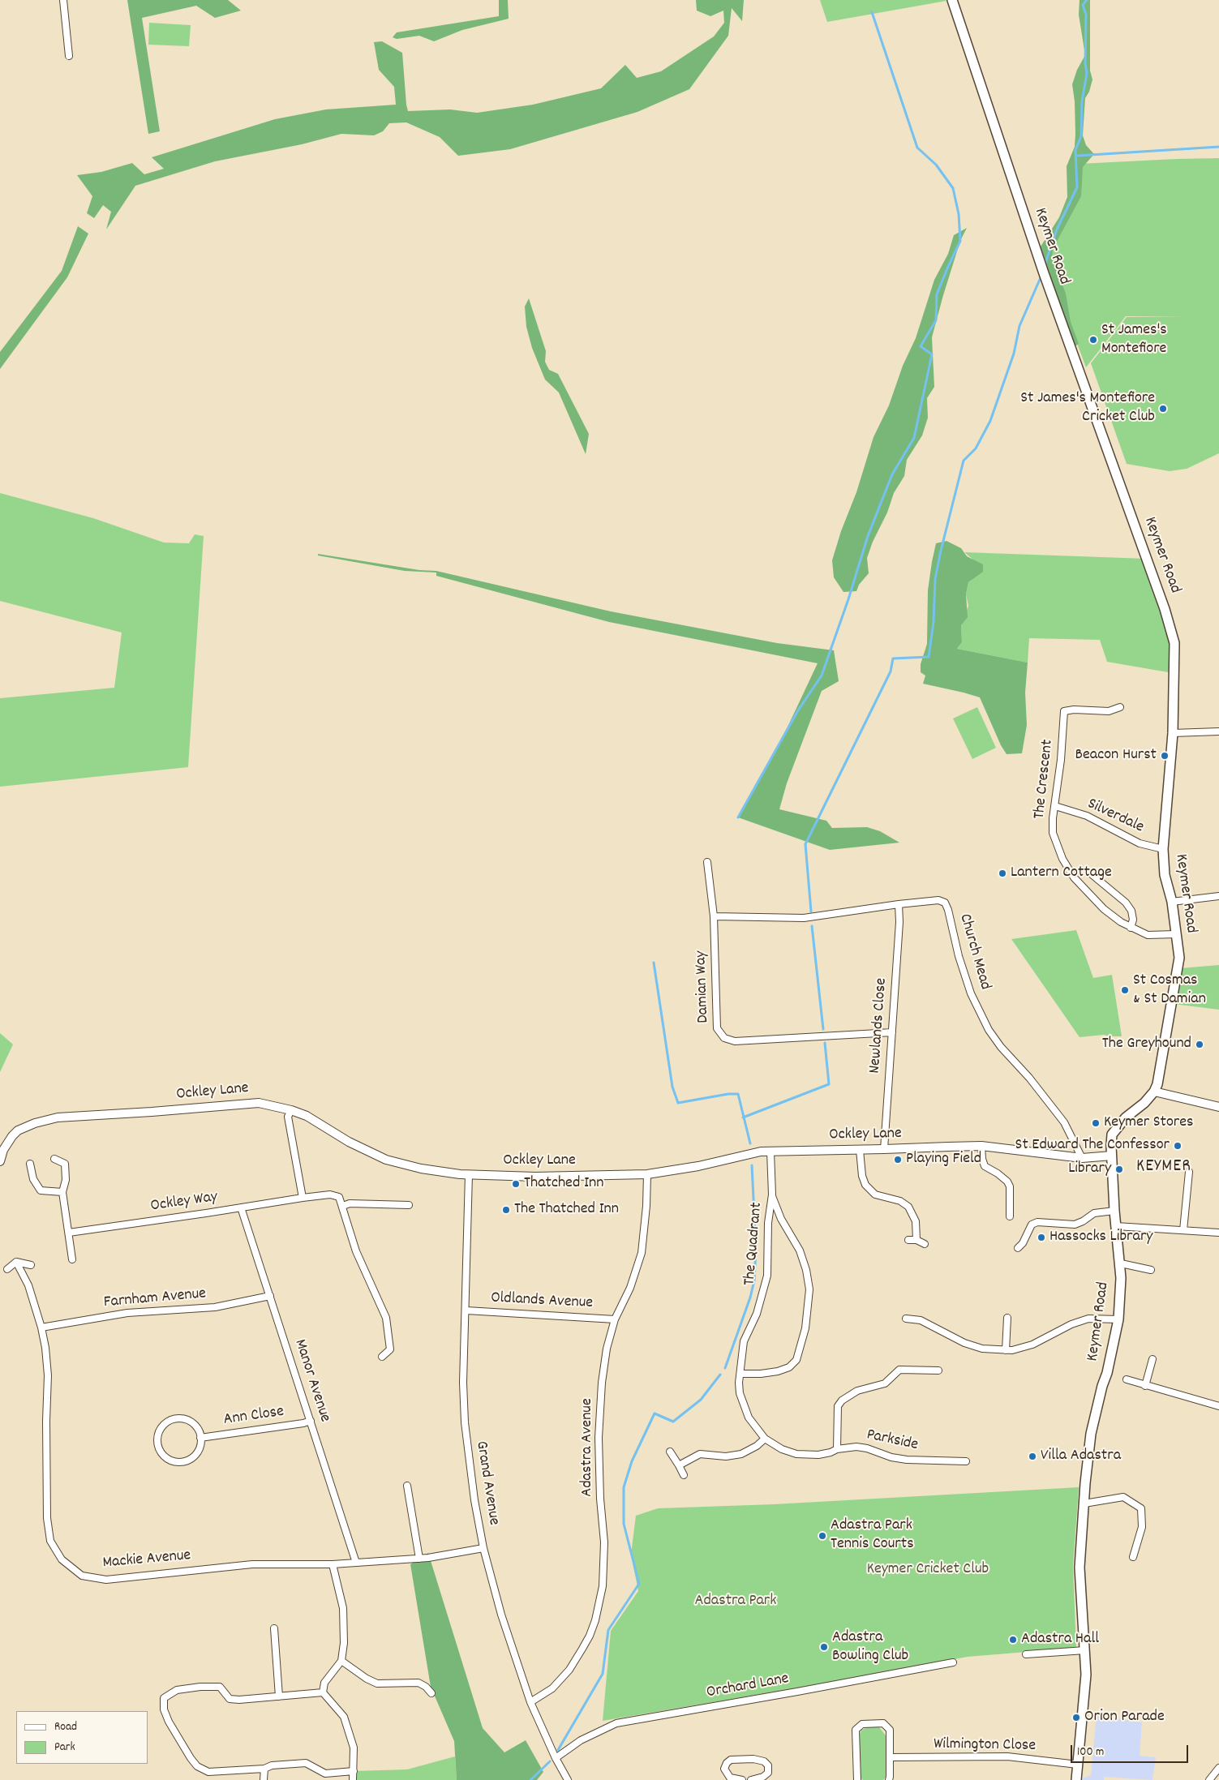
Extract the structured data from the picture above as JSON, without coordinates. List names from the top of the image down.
{
  "streets": {
    "main road": ["Keymer Road"],
    "street": [
      "The Crescent",
      "Silverdale",
      "Church Mead",
      "Damian Way",
      "Newlands Close",
      "Ockley Lane",
      "Ockley Way",
      "The Quadrant",
      "Farnham Avenue",
      "Oldlands Avenue",
      "Manor Avenue",
      "Ann Close",
      "Parkside",
      "Adastra Avenue",
      "Grand Avenue",
      "Mackie Avenue",
      "Orchard Lane",
      "Wilmington Close"
    ]
  },
  "crossings": [
    ["Keymer Road", "The Crescent"],
    ["Keymer Road", "Silverdale"],
    ["Keymer Road", "Ockley Lane"],
    ["Keymer Road", "Wilmington Close"],
    ["The Crescent", "Silverdale"],
    ["Church Mead", "Damian Way"],
    ["Church Mead", "Newlands Close"],
    ["Church Mead", "Ockley Lane"],
    ["Damian Way", "Newlands Close"],
    ["Newlands Close", "Ockley Lane"],
    ["Ockley Lane", "The Quadrant"],
    ["Ockley Lane", "Adastra Avenue"],
    ["Ockley Lane", "Grand Avenue"],
    ["Ockley Way", "Manor Avenue"],
    ["Farnham Avenue", "Manor Avenue"],
    ["Farnham Avenue", "Mackie Avenue"],
    ["Oldlands Avenue", "Adastra Avenue"],
    ["Oldlands Avenue", "Grand Avenue"],
    ["Manor Avenue", "Ann Close"],
    ["Manor Avenue", "Mackie Avenue"],
    ["Adastra Avenue", "Grand Avenue"],
    ["Grand Avenue", "Mackie Avenue"],
    ["Grand Avenue", "Orchard Lane"]
  ],
  "districts": ["KEYMER"],
  "parks": ["Keymer Cricket Club", "Adastra Park"],
  "places": [
    "St James's Montefiore",
    "St James's Montefiore Cricket Club",
    "Beacon Hurst",
    "Lantern Cottage",
    "St Cosmas & St Damian",
    "The Greyhound",
    "Keymer Stores",
    "St Edward The Confessor",
    "Playing Field",
    "Library",
    "Thatched Inn",
    "The Thatched Inn",
    "Hassocks Library",
    "Villa Adastra",
    "Adastra Park Tennis Courts",
    "Adastra Hall",
    "Adastra Bowling Club",
    "Orion Parade"
  ],
  "legend": ["Road", "Park"],
  "scale_bar": "100 m"
}
